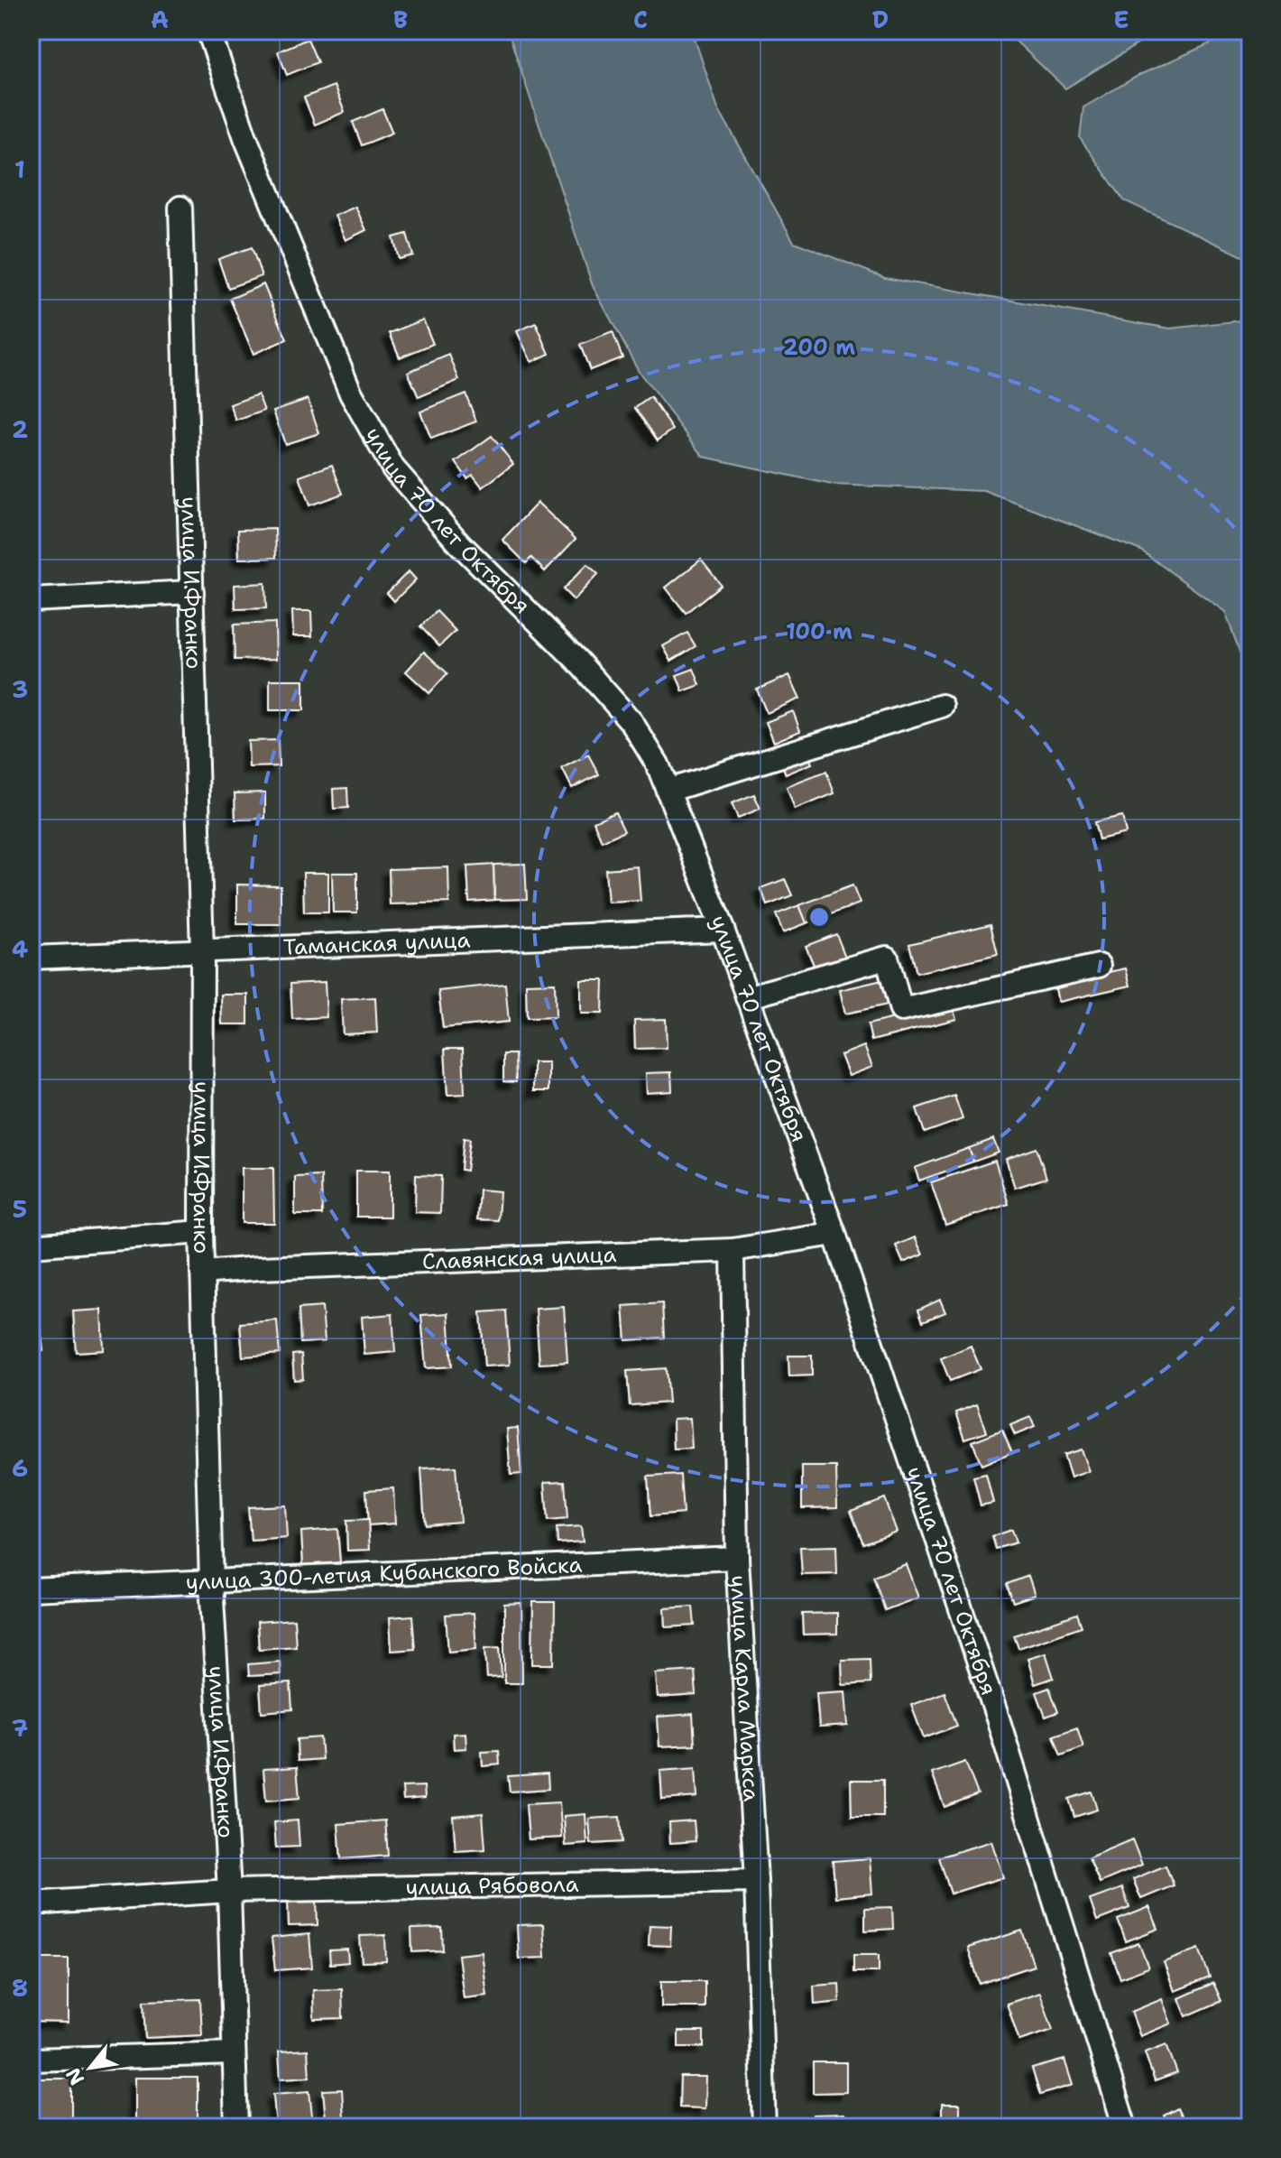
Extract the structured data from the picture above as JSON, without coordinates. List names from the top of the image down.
{
  "streets": {
    "street": [
      "улица 70 лет Октября",
      "улица И.Франко",
      "Таманская улица",
      "Славянская улица",
      "улица 300-летия Кубанского Войска",
      "улица Карла Маркса",
      "улица Рябовола"
    ]
  },
  "crossings": [
    ["улица 70 лет Октября", "Таманская улица"],
    ["улица 70 лет Октября", "Славянская улица"],
    ["улица И.Франко", "Таманская улица"],
    ["улица И.Франко", "Славянская улица"],
    ["улица И.Франко", "улица 300-летия Кубанского Войска"],
    ["улица И.Франко", "улица Рябовола"],
    ["Славянская улица", "улица Карла Маркса"],
    ["улица 300-летия Кубанского Войска", "улица Карла Маркса"],
    ["улица Карла Маркса", "улица Рябовола"]
  ],
  "north": "bottom left",
  "grid": {
    "columns": [
      "A",
      "B",
      "C",
      "D",
      "E"
    ],
    "rows": [
      "1",
      "2",
      "3",
      "4",
      "5",
      "6",
      "7",
      "8"
    ]
  },
  "rings": ["200 m", "100 m"]
}
